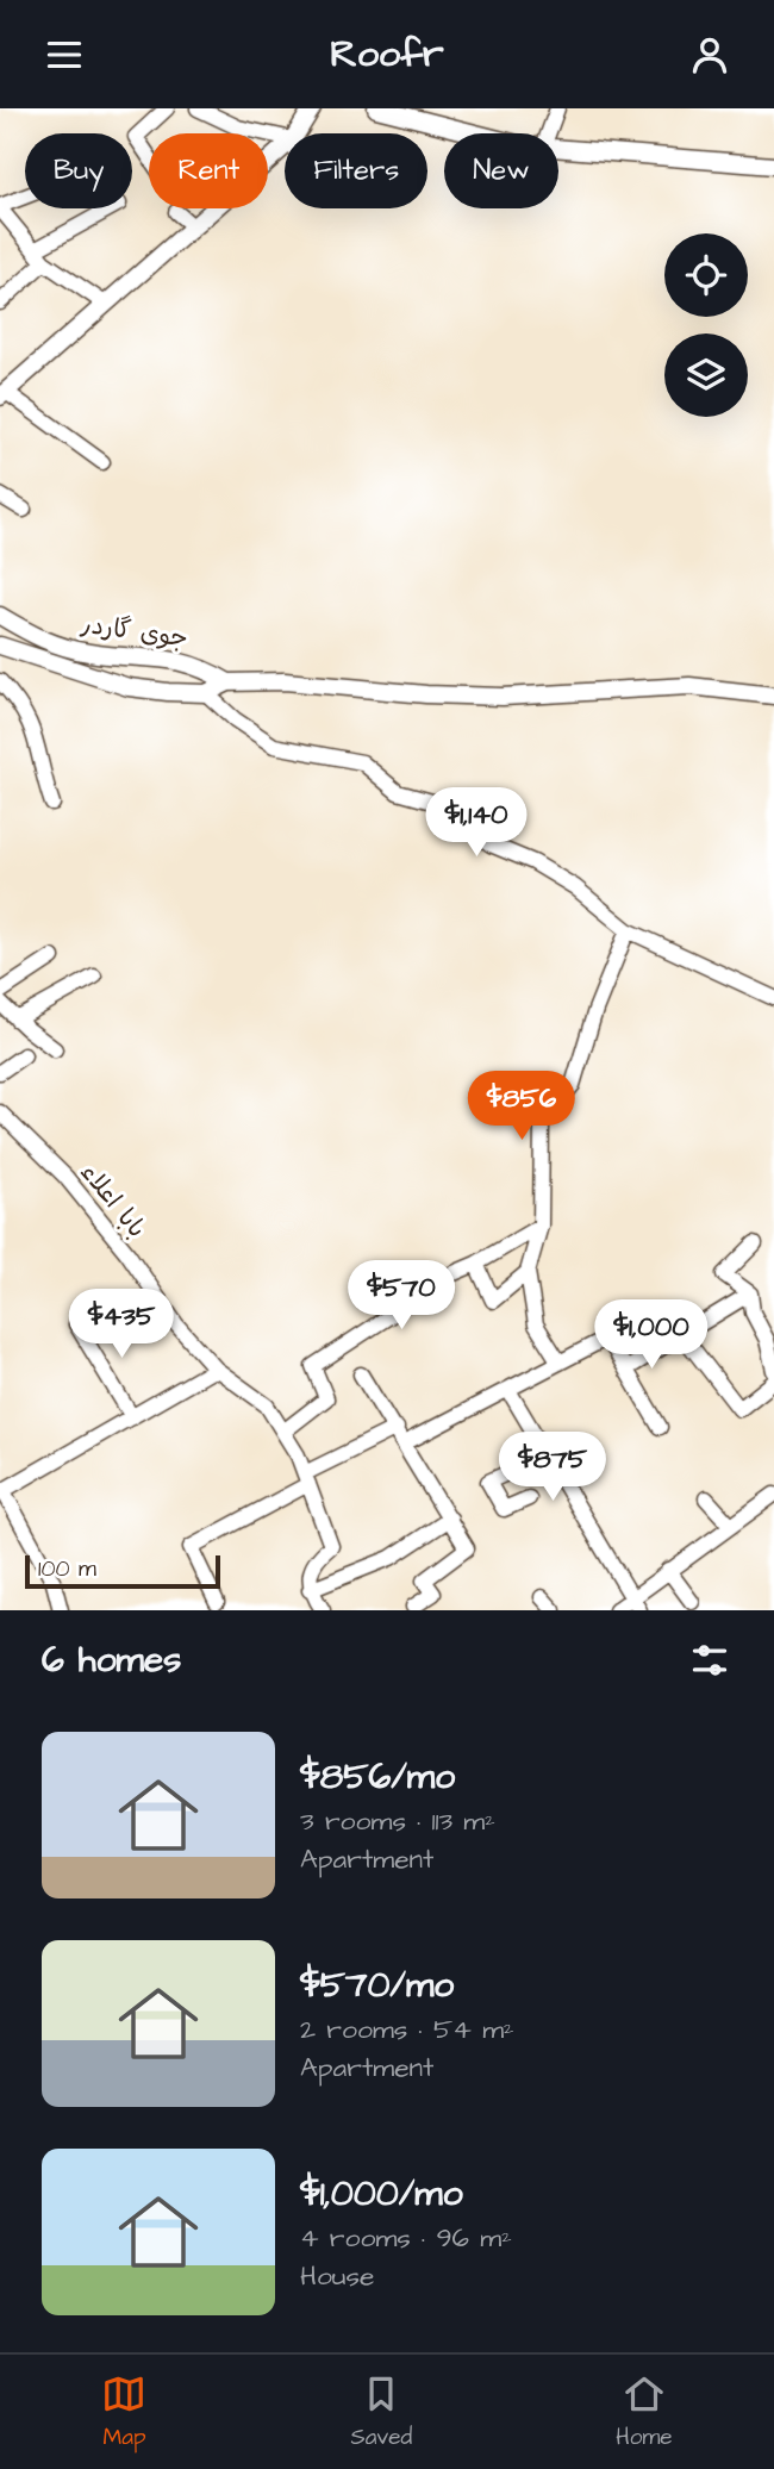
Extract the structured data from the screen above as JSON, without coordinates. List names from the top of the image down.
{
  "streets": {
    "street": ["جوی گاردر", "بابا اعلاء"]
  },
  "scale_bar": "100 m",
  "page": {
    "header": "Roofr",
    "chip": [
      "Buy",
      "Rent",
      "Filters",
      "New"
    ],
    "price": [
      "$1,140",
      "$856",
      "$570",
      "$435",
      "$1,000",
      "$875"
    ],
    "scale": "100 m",
    "heading": "6 homes",
    "list": [
      {
        "name": "$856/mo",
        "note": "3 rooms · 113 m² · Apartment"
      },
      {
        "name": "$570/mo",
        "note": "2 rooms · 54 m² · Apartment"
      },
      {
        "name": "$1,000/mo",
        "note": "4 rooms · 96 m² · House"
      }
    ],
    "tabs": ["Map", "Saved", "Home"]
  }
}
